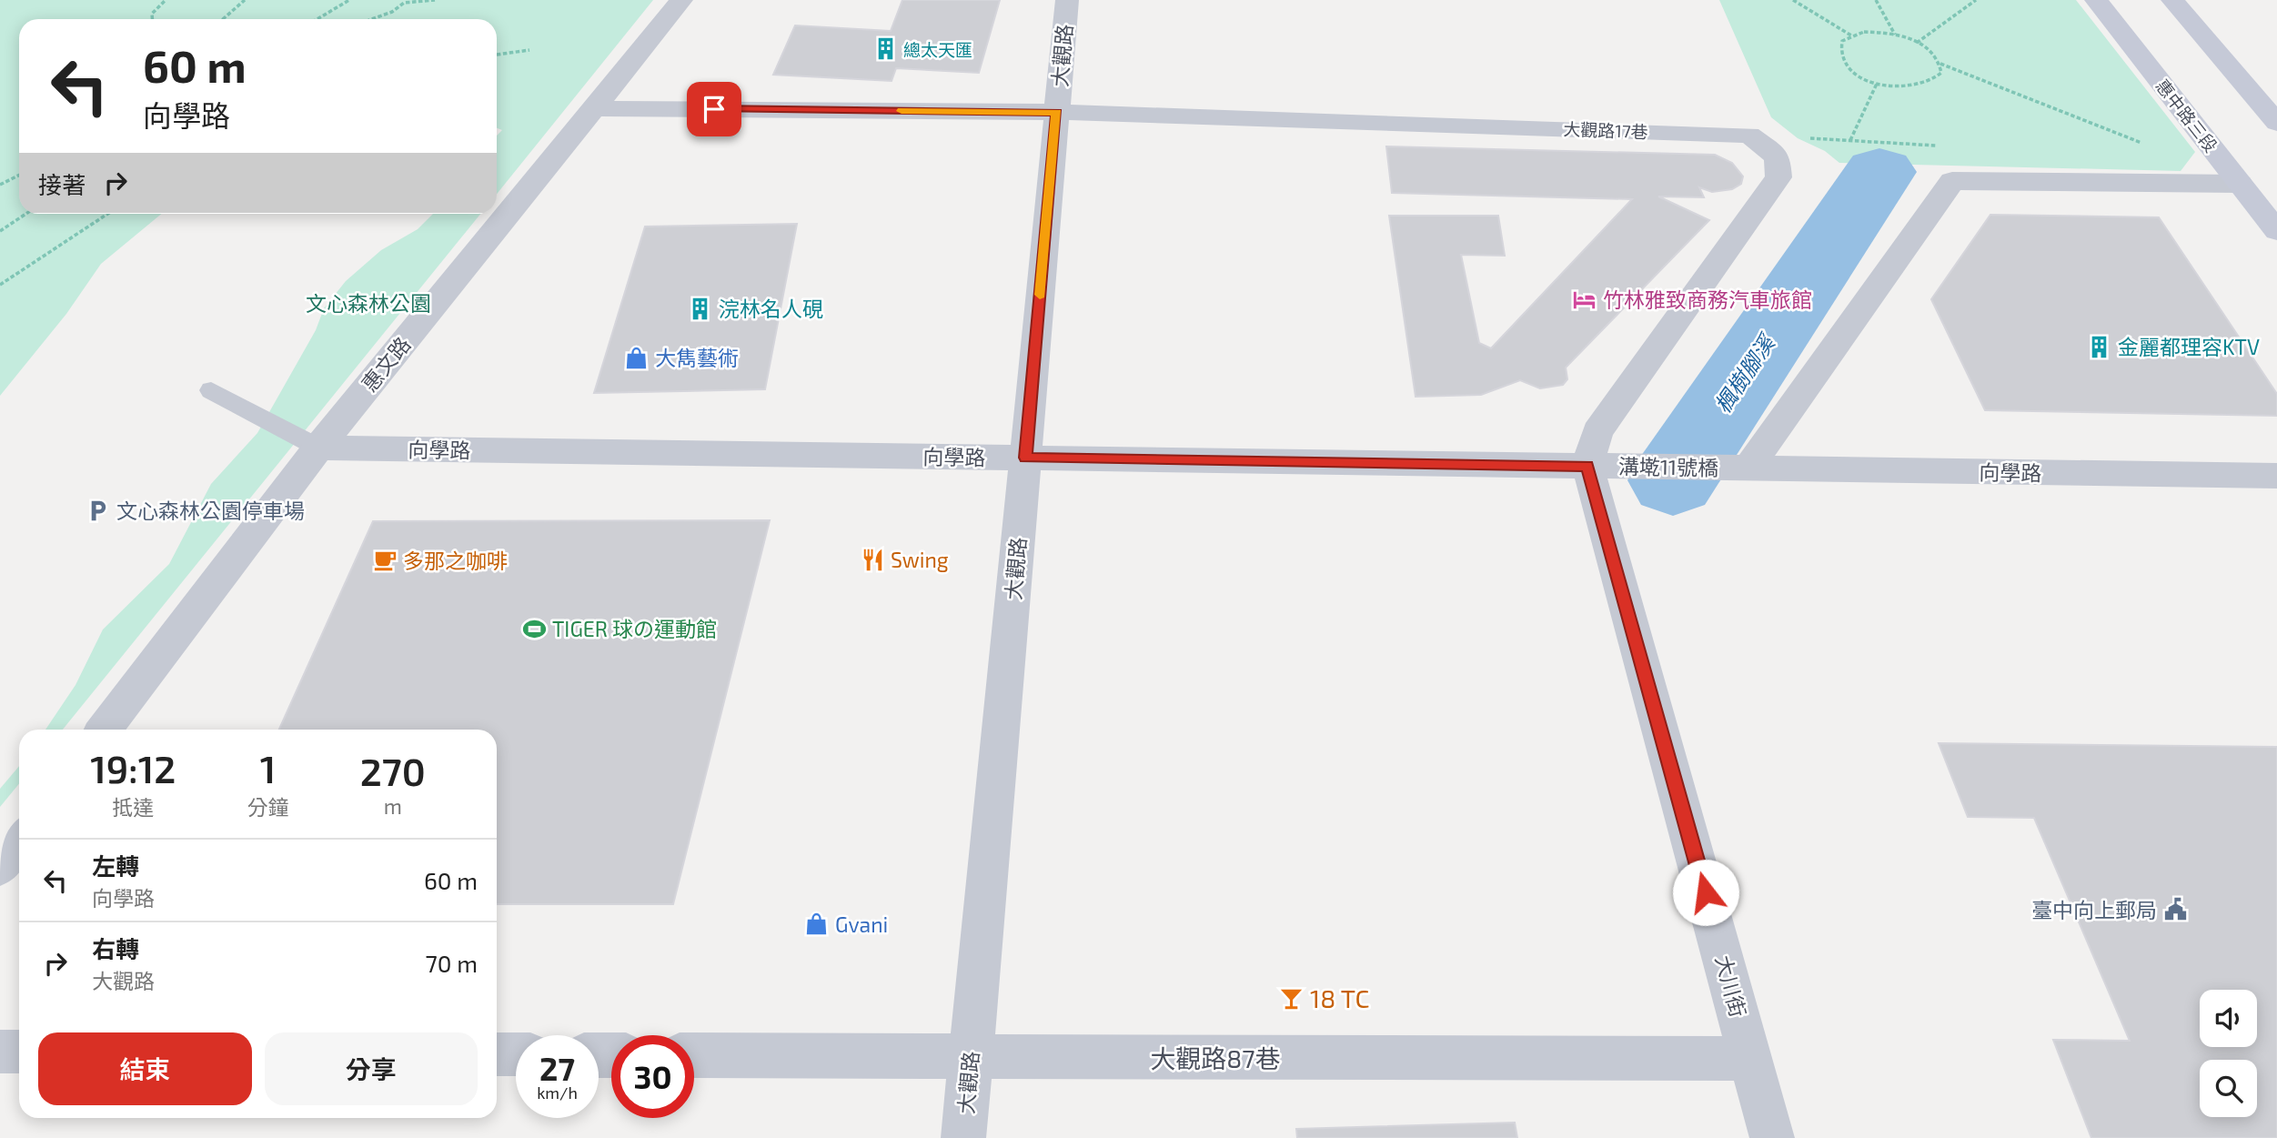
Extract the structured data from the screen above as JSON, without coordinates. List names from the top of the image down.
{
  "streets": {
    "street": [
      "大觀路",
      "惠中路三段",
      "大觀路17巷",
      "惠文路",
      "向學路",
      "溝墘11號橋",
      "大川街",
      "大觀路87巷"
    ]
  },
  "crossings": [
    ["大觀路", "大觀路17巷"],
    ["大觀路", "向學路"],
    ["大觀路", "大觀路87巷"],
    ["大觀路17巷", "惠文路"],
    ["惠文路", "向學路"],
    ["向學路", "溝墘11號橋"],
    ["向學路", "大川街"],
    ["溝墘11號橋", "大川街"],
    ["大川街", "大觀路87巷"]
  ],
  "water": ["楓樹腳溪"],
  "parks": ["文心森林公園"],
  "places": {
    "building": ["總太天匯", "浣林名人硯", "金麗都理容KTV"],
    "hotel": ["竹林雅致商務汽車旅館"],
    "shop": ["大雋藝術", "Gvani"],
    "parking": ["文心森林公園停車場"],
    "restaurant": ["Swing"],
    "cafe": ["多那之咖啡"],
    "sports": ["TIGER 球の運動館"],
    "public building": ["臺中向上郵局"],
    "bar": ["18 TC"]
  },
  "page": {
    "turn": ["60 m", "向學路"],
    "then": "接著",
    "eta": [
      "19:12",
      "抵達",
      "1",
      "分鐘",
      "270",
      "m"
    ],
    "list": [
      {
        "name": "左轉",
        "note": "向學路",
        "value": "60 m"
      },
      {
        "name": "右轉",
        "note": "大觀路",
        "value": "70 m"
      }
    ],
    "buttons": ["結束", "分享"],
    "speed": "27 km/h",
    "limit": "30"
  }
}
